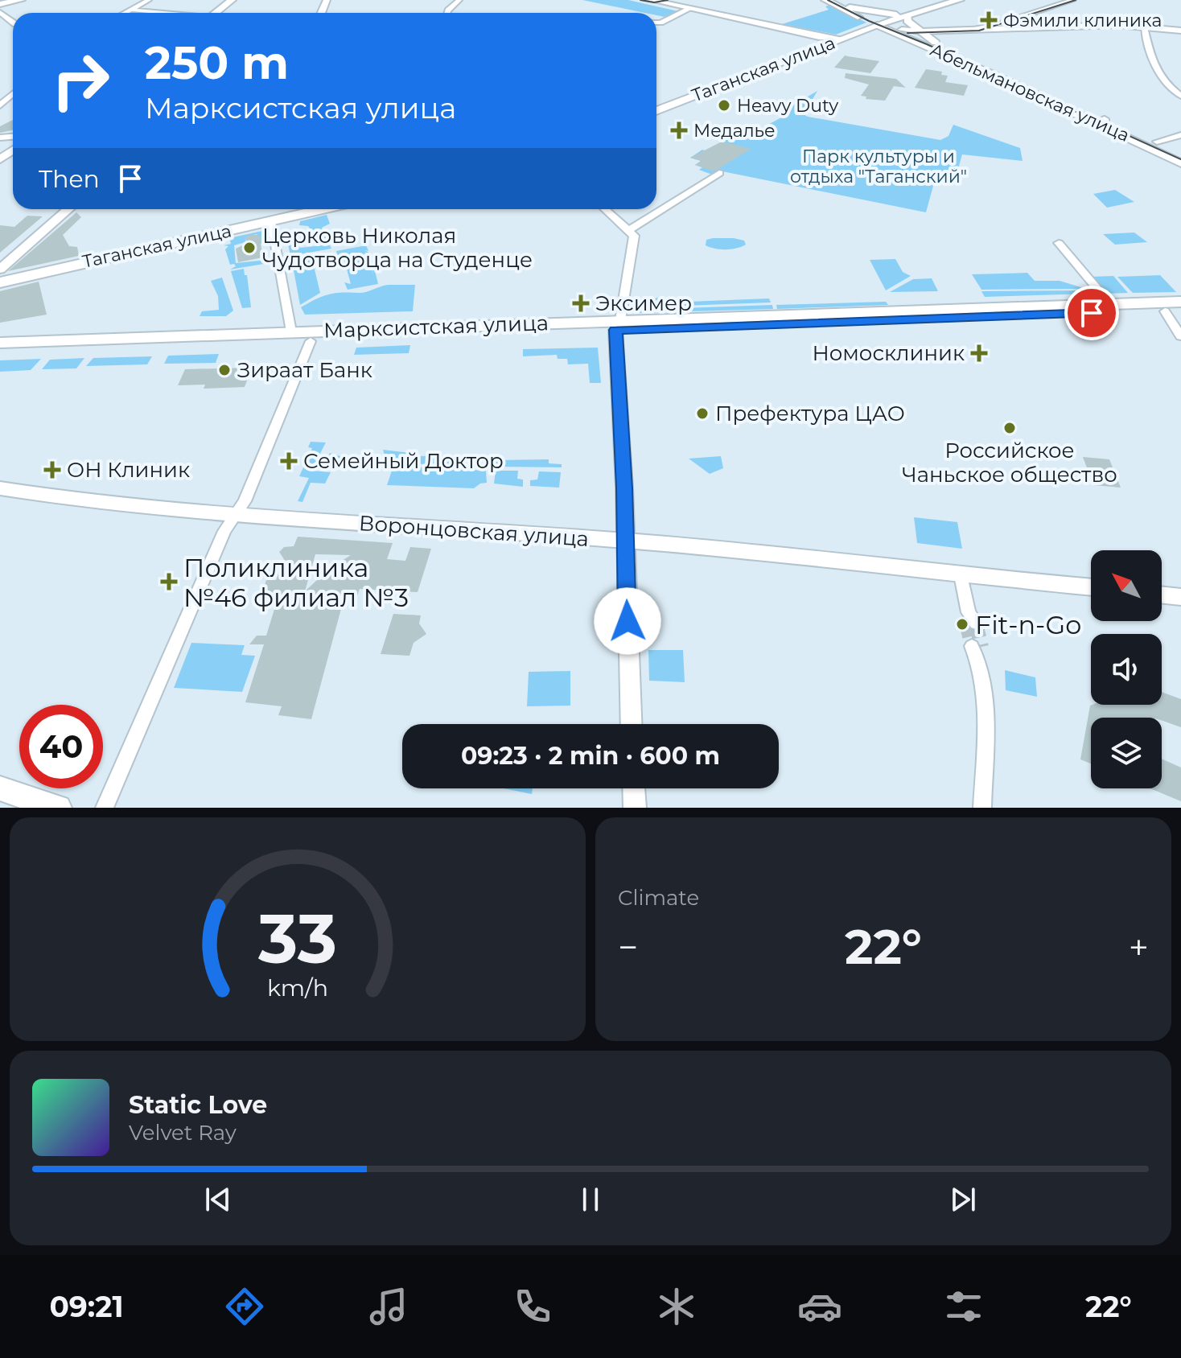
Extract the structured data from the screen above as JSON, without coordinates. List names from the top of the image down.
{
  "streets": {
    "main road": [
      "Таганская улица",
      "Абельмановская улица",
      "Марксистская улица",
      "Воронцовская улица"
    ]
  },
  "crossings": [
    ["Таганская улица", "Абельмановская улица"]
  ],
  "parks": ["Парк культуры и отдыха \"Таганский\""],
  "places": {
    "health": [
      "Фэмили клиника",
      "Медалье",
      "Эксимер",
      "Номосклиник",
      "Семейный Доктор",
      "ОН Клиник",
      "Поликлиника №46 филиал №3"
    ],
    "other": [
      "Heavy Duty",
      "Церковь Николая Чудотворца на Студенце",
      "Зираат Банк",
      "Префектура ЦАО",
      "Российское Чаньское общество",
      "Fit-n-Go"
    ]
  },
  "north": "top left",
  "page": {
    "turn": ["250 m", "Марксистская улица"],
    "then": "Then",
    "limit": "40",
    "trip": "09:23 · 2 min · 600 m",
    "tile": "Climate",
    "heat": ["−", "22°", "+"],
    "song": ["Static Love", "Velvet Ray"],
    "tabs": ["09:21", "22°"],
    "gauge": ["33", "km/h"]
  }
}
